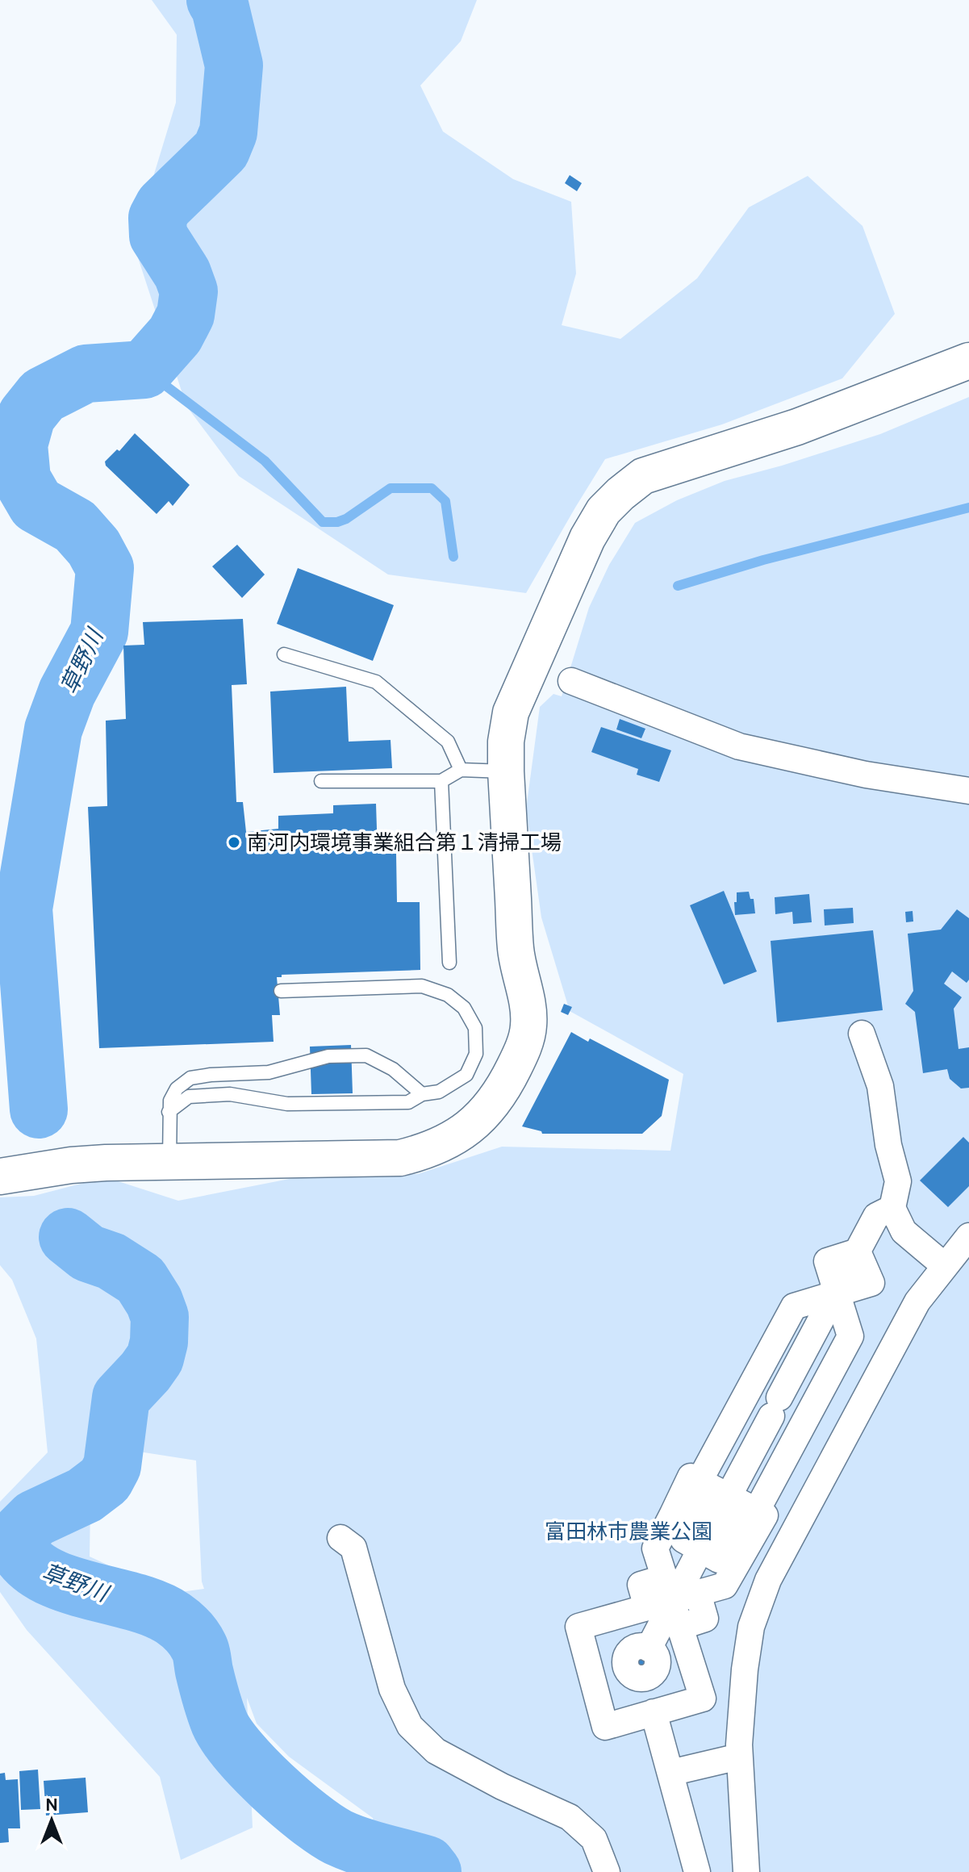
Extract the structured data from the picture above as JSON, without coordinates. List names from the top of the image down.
{
  "water": ["草野川"],
  "parks": ["富田林市農業公園"],
  "places": ["南河内環境事業組合第１清掃工場"],
  "north": "top"
}
